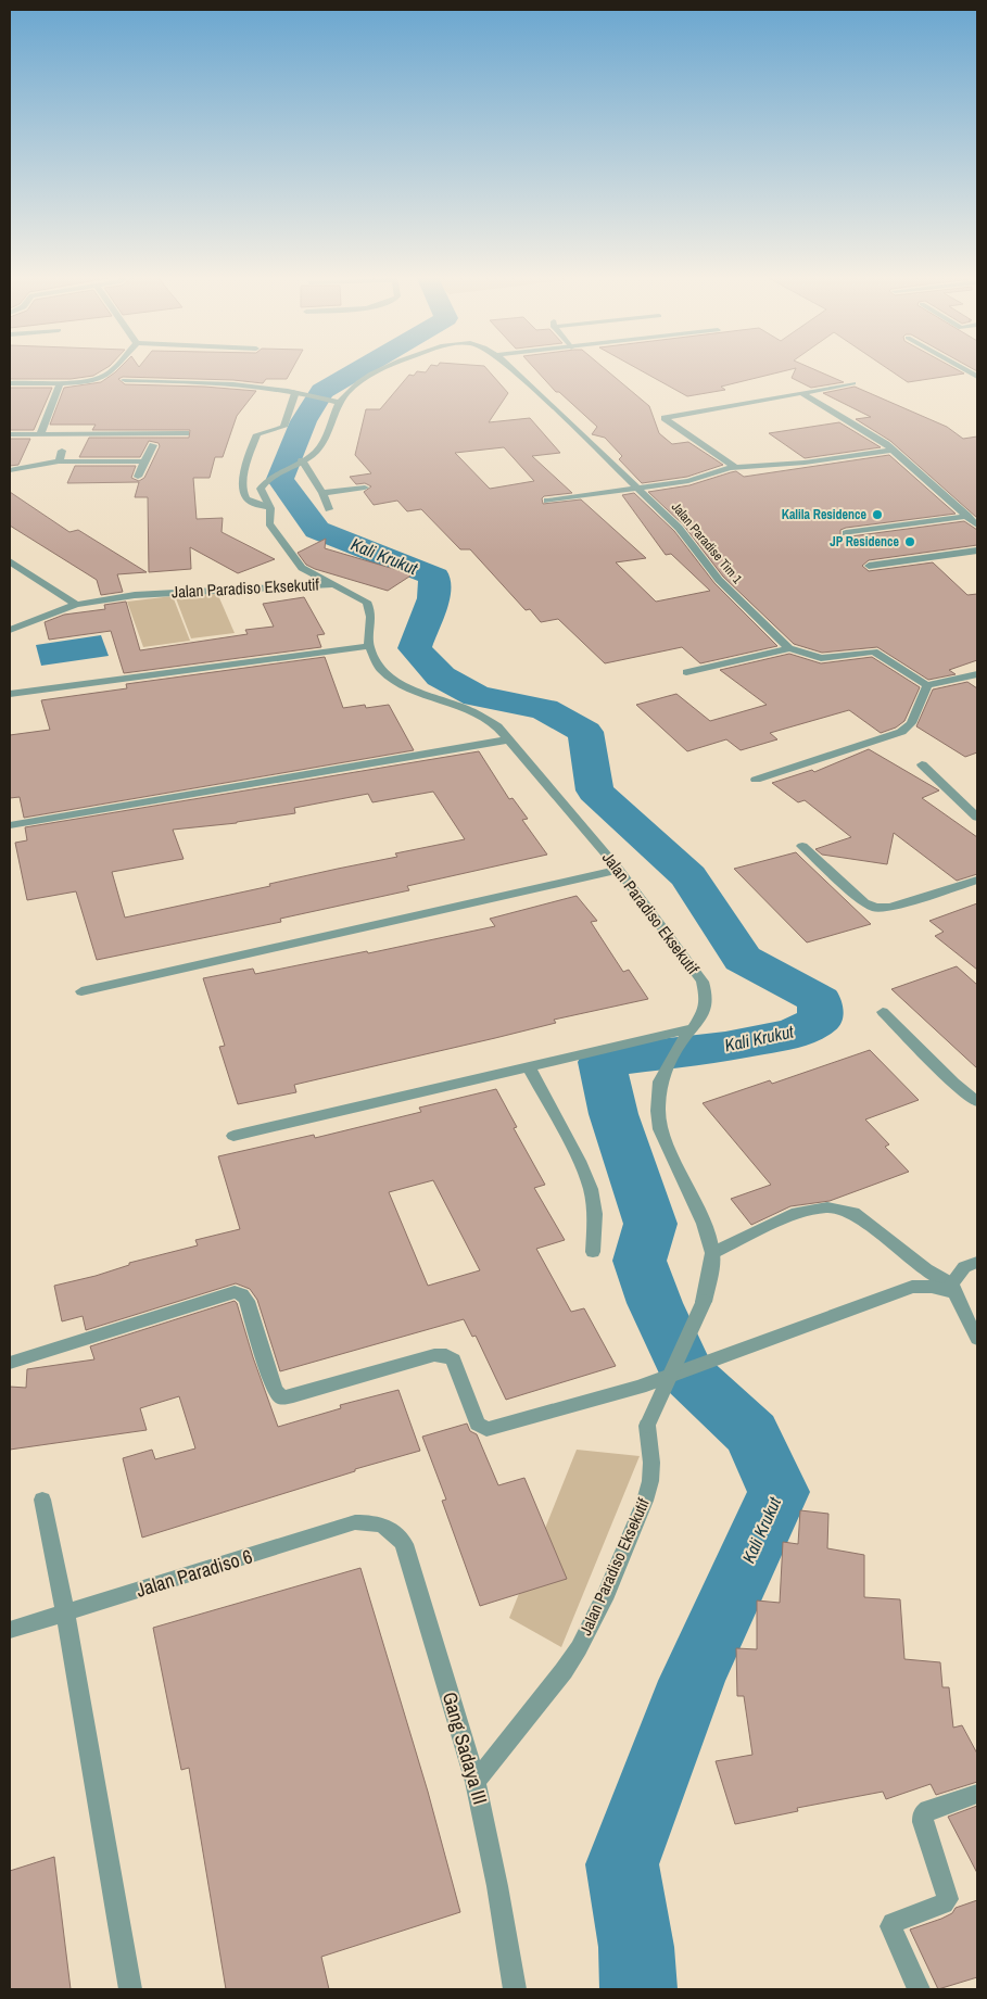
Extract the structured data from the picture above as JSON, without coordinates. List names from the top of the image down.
{
  "streets": {
    "street": [
      "Jalan Paradise Tim 1",
      "Jalan Paradiso Eksekutif",
      "Jalan Paradiso 6",
      "Gang Sadaya III"
    ]
  },
  "crossings": [
    ["Jalan Paradiso Eksekutif", "Gang Sadaya III"],
    ["Jalan Paradiso 6", "Gang Sadaya III"]
  ],
  "water": ["Kali Krukut"],
  "places": ["Kalila Residence", "JP Residence"]
}
